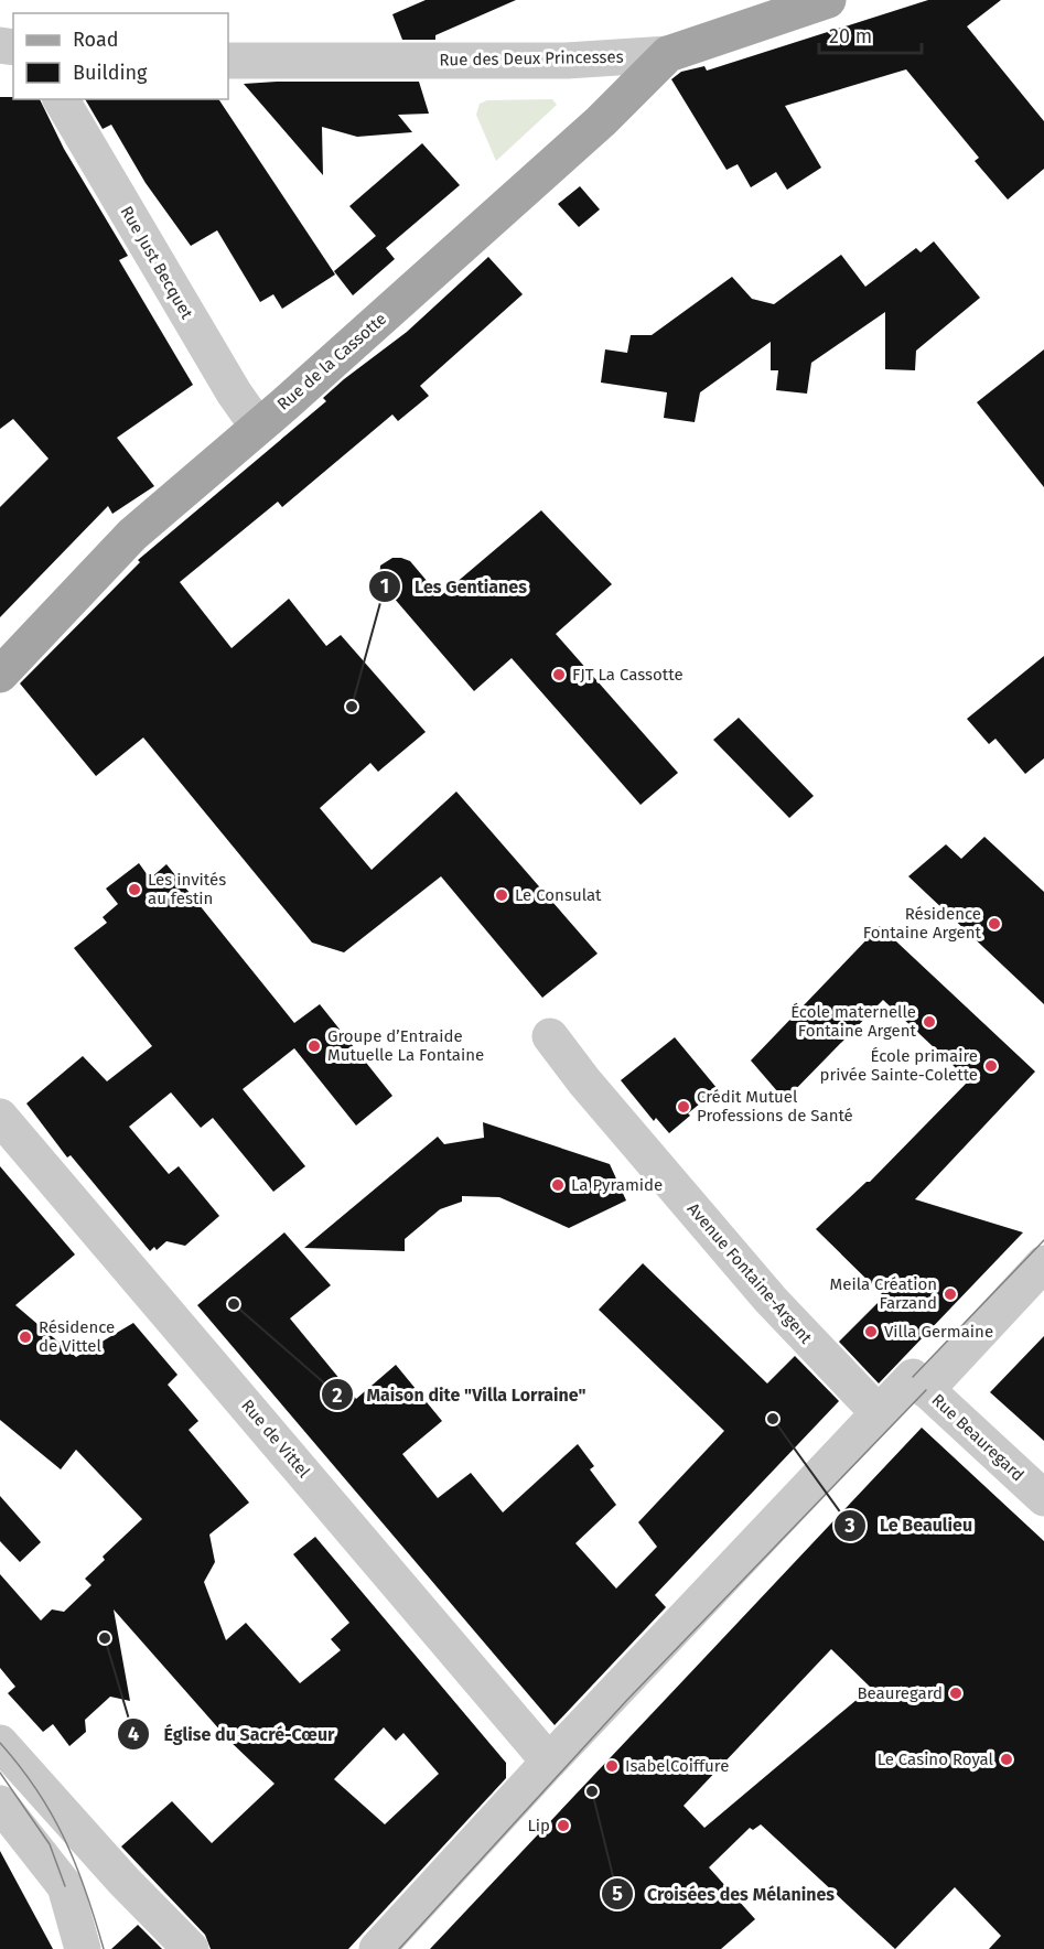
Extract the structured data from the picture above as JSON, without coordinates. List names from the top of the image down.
{
  "streets": {
    "main road": ["Rue des Deux Princesses", "Rue de la Cassotte"],
    "street": [
      "Rue Just Becquet",
      "Avenue Fontaine-Argent",
      "Rue Beauregard",
      "Rue de Vittel"
    ]
  },
  "crossings": [
    ["Rue des Deux Princesses", "Rue de la Cassotte"],
    ["Rue Just Becquet", "Rue de la Cassotte"]
  ],
  "places": [
    "FJT La Cassotte",
    "Les Gentianes",
    "Les invités au festin",
    "Le Consulat",
    "Résidence Fontaine Argent",
    "École maternelle Fontaine Argent",
    "Groupe d’Entraide Mutuelle La Fontaine",
    "École primaire privée Sainte-Colette",
    "Crédit Mutuel Professions de Santé",
    "La Pyramide",
    "Meila Création Farzand",
    "Maison dite \"Villa Lorraine\"",
    "Villa Germaine",
    "Résidence de Vittel",
    "Le Beaulieu",
    "Église du Sacré-Cœur",
    "Beauregard",
    "Le Casino Royal",
    "IsabelCoiffure",
    "Croisées des Mélanines",
    "Lip"
  ],
  "legend": ["Road", "Building"],
  "scale_bar": "20 m"
}
